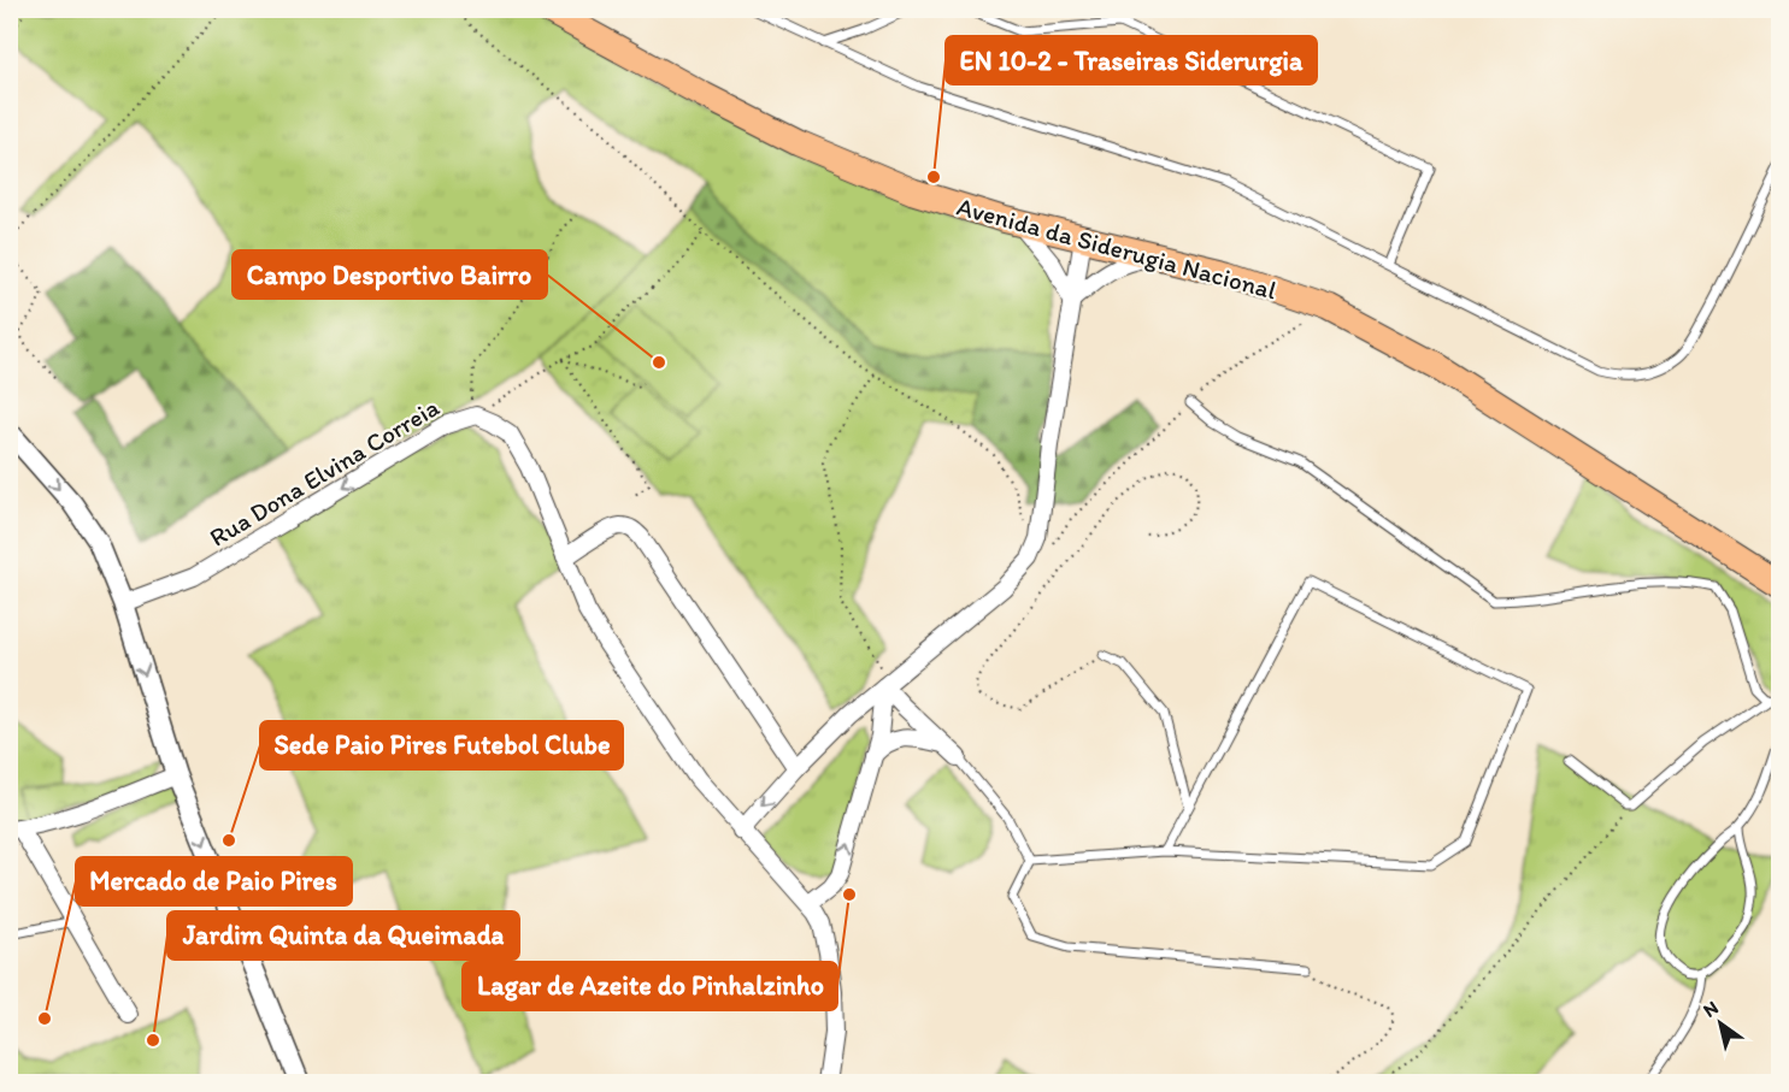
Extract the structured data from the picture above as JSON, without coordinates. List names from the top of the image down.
{
  "streets": {
    "main road": ["Avenida da Siderugia Nacional"],
    "street": ["Rua Dona Elvina Correia"]
  },
  "one_way": ["Rua Dona Elvina Correia"],
  "places": [
    "EN 10-2 - Traseiras Siderurgia",
    "Campo Desportivo Bairro",
    "Sede Paio Pires Futebol Clube",
    "Lagar de Azeite do Pinhalzinho",
    "Mercado de Paio Pires",
    "Jardim Quinta da Queimada"
  ],
  "north": "top left"
}
